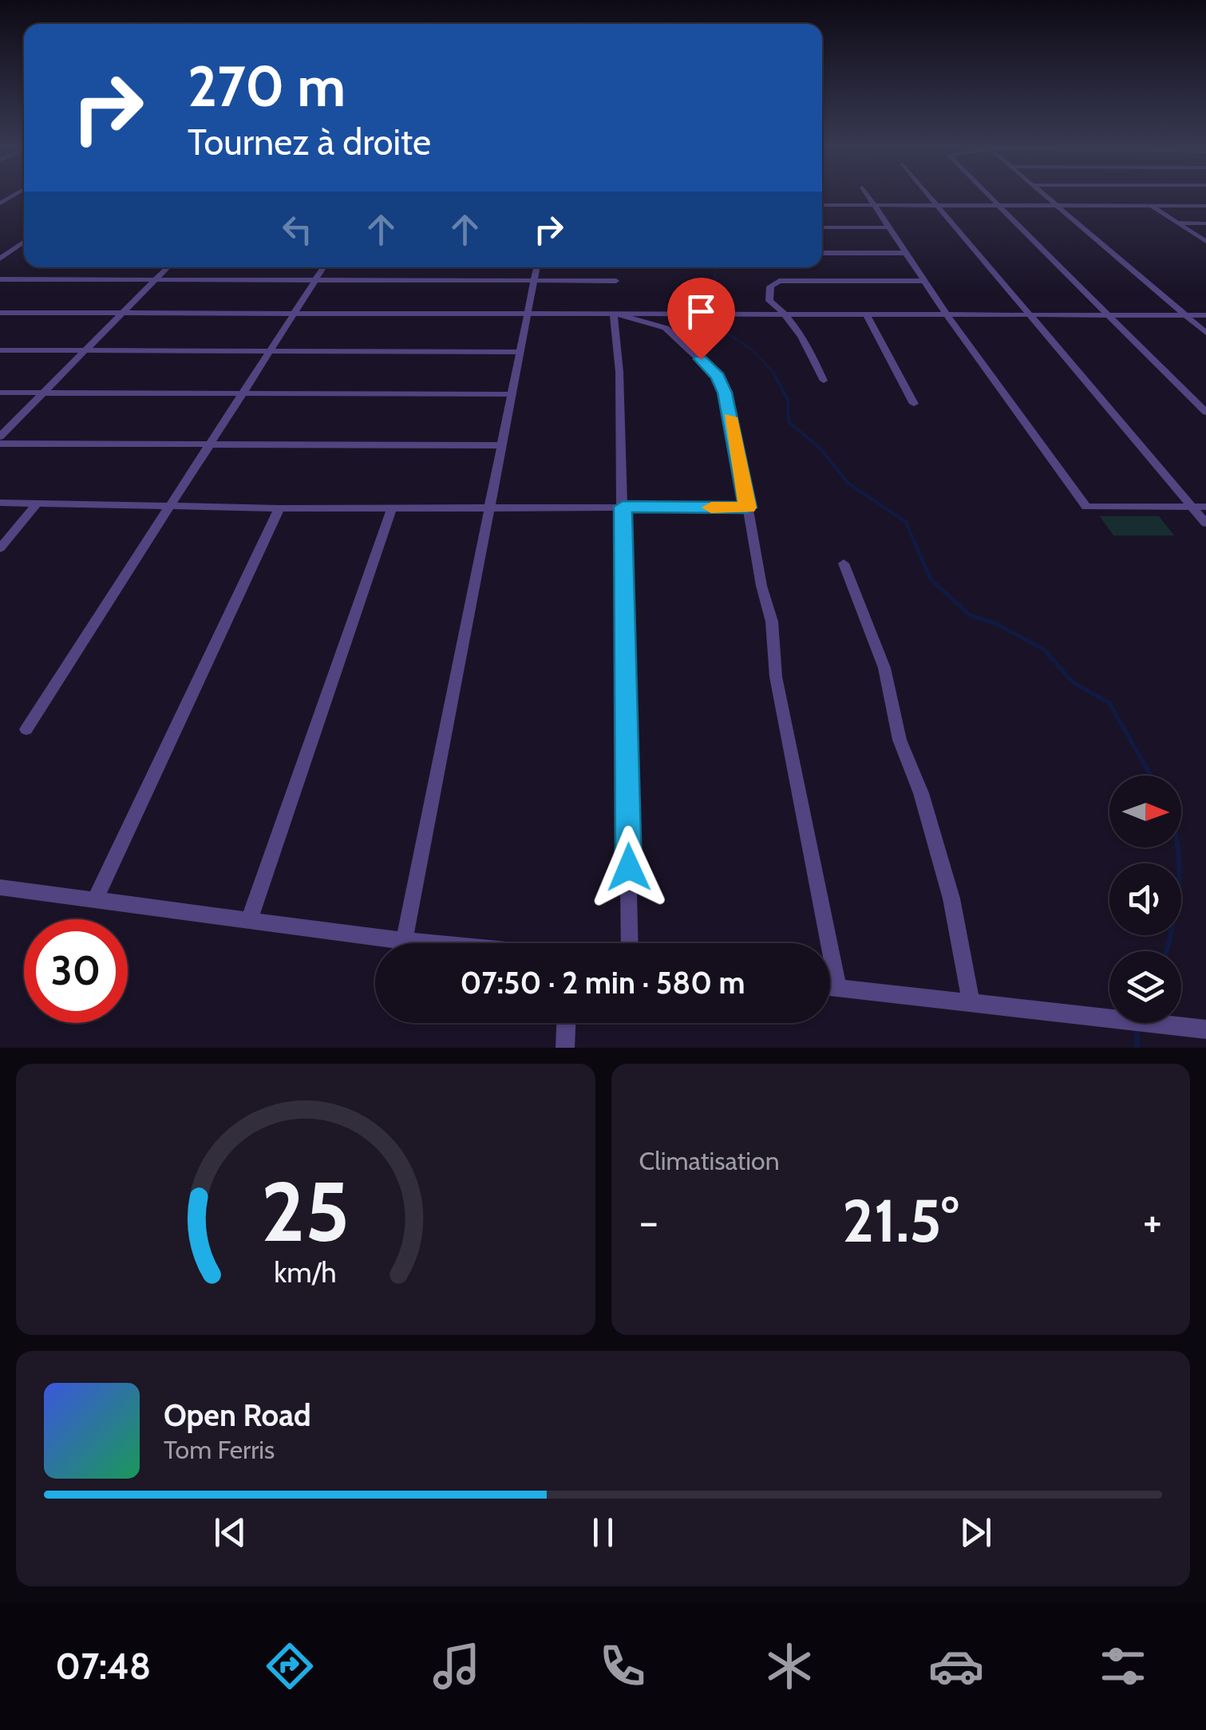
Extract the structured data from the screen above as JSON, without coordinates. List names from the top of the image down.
{
  "north": "right",
  "page": {
    "turn": ["270 m", "Tournez à droite"],
    "limit": "30",
    "trip": "07:50 · 2 min · 580 m",
    "tile": "Climatisation",
    "heat": ["−", "21.5°", "+"],
    "song": ["Open Road", "Tom Ferris"],
    "tabs": "07:48",
    "gauge": ["25", "km/h"]
  }
}
